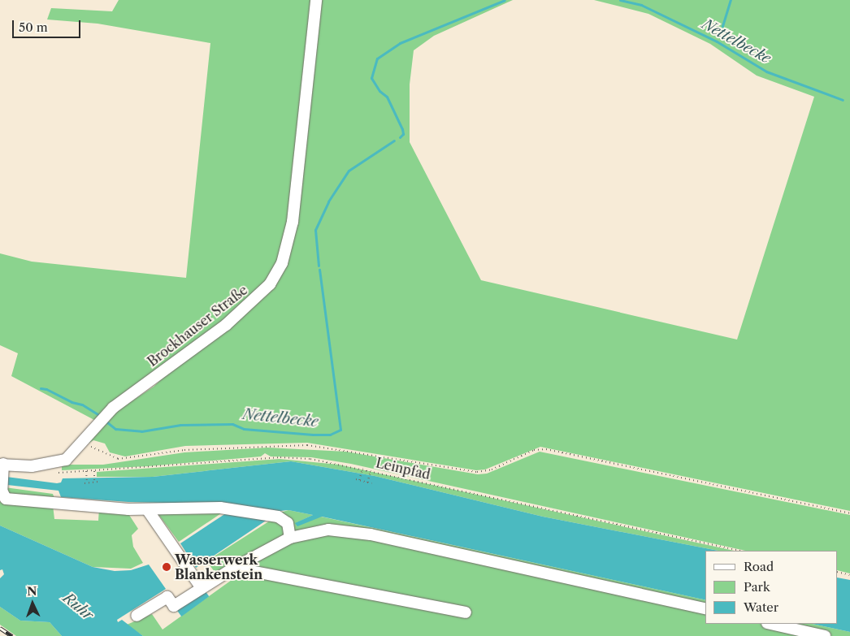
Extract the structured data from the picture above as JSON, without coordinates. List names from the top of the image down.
{
  "streets": {
    "lane": ["Brockhauser Straße"],
    "path": ["Leinpfad"]
  },
  "crossings": [
    ["Brockhauser Straße", "Leinpfad"]
  ],
  "water": ["Nettelbecke", "Ruhr"],
  "places": ["Wasserwerk Blankenstein"],
  "legend": ["Road", "Park", "Water"],
  "scale_bar": "50 m",
  "north": "top"
}
